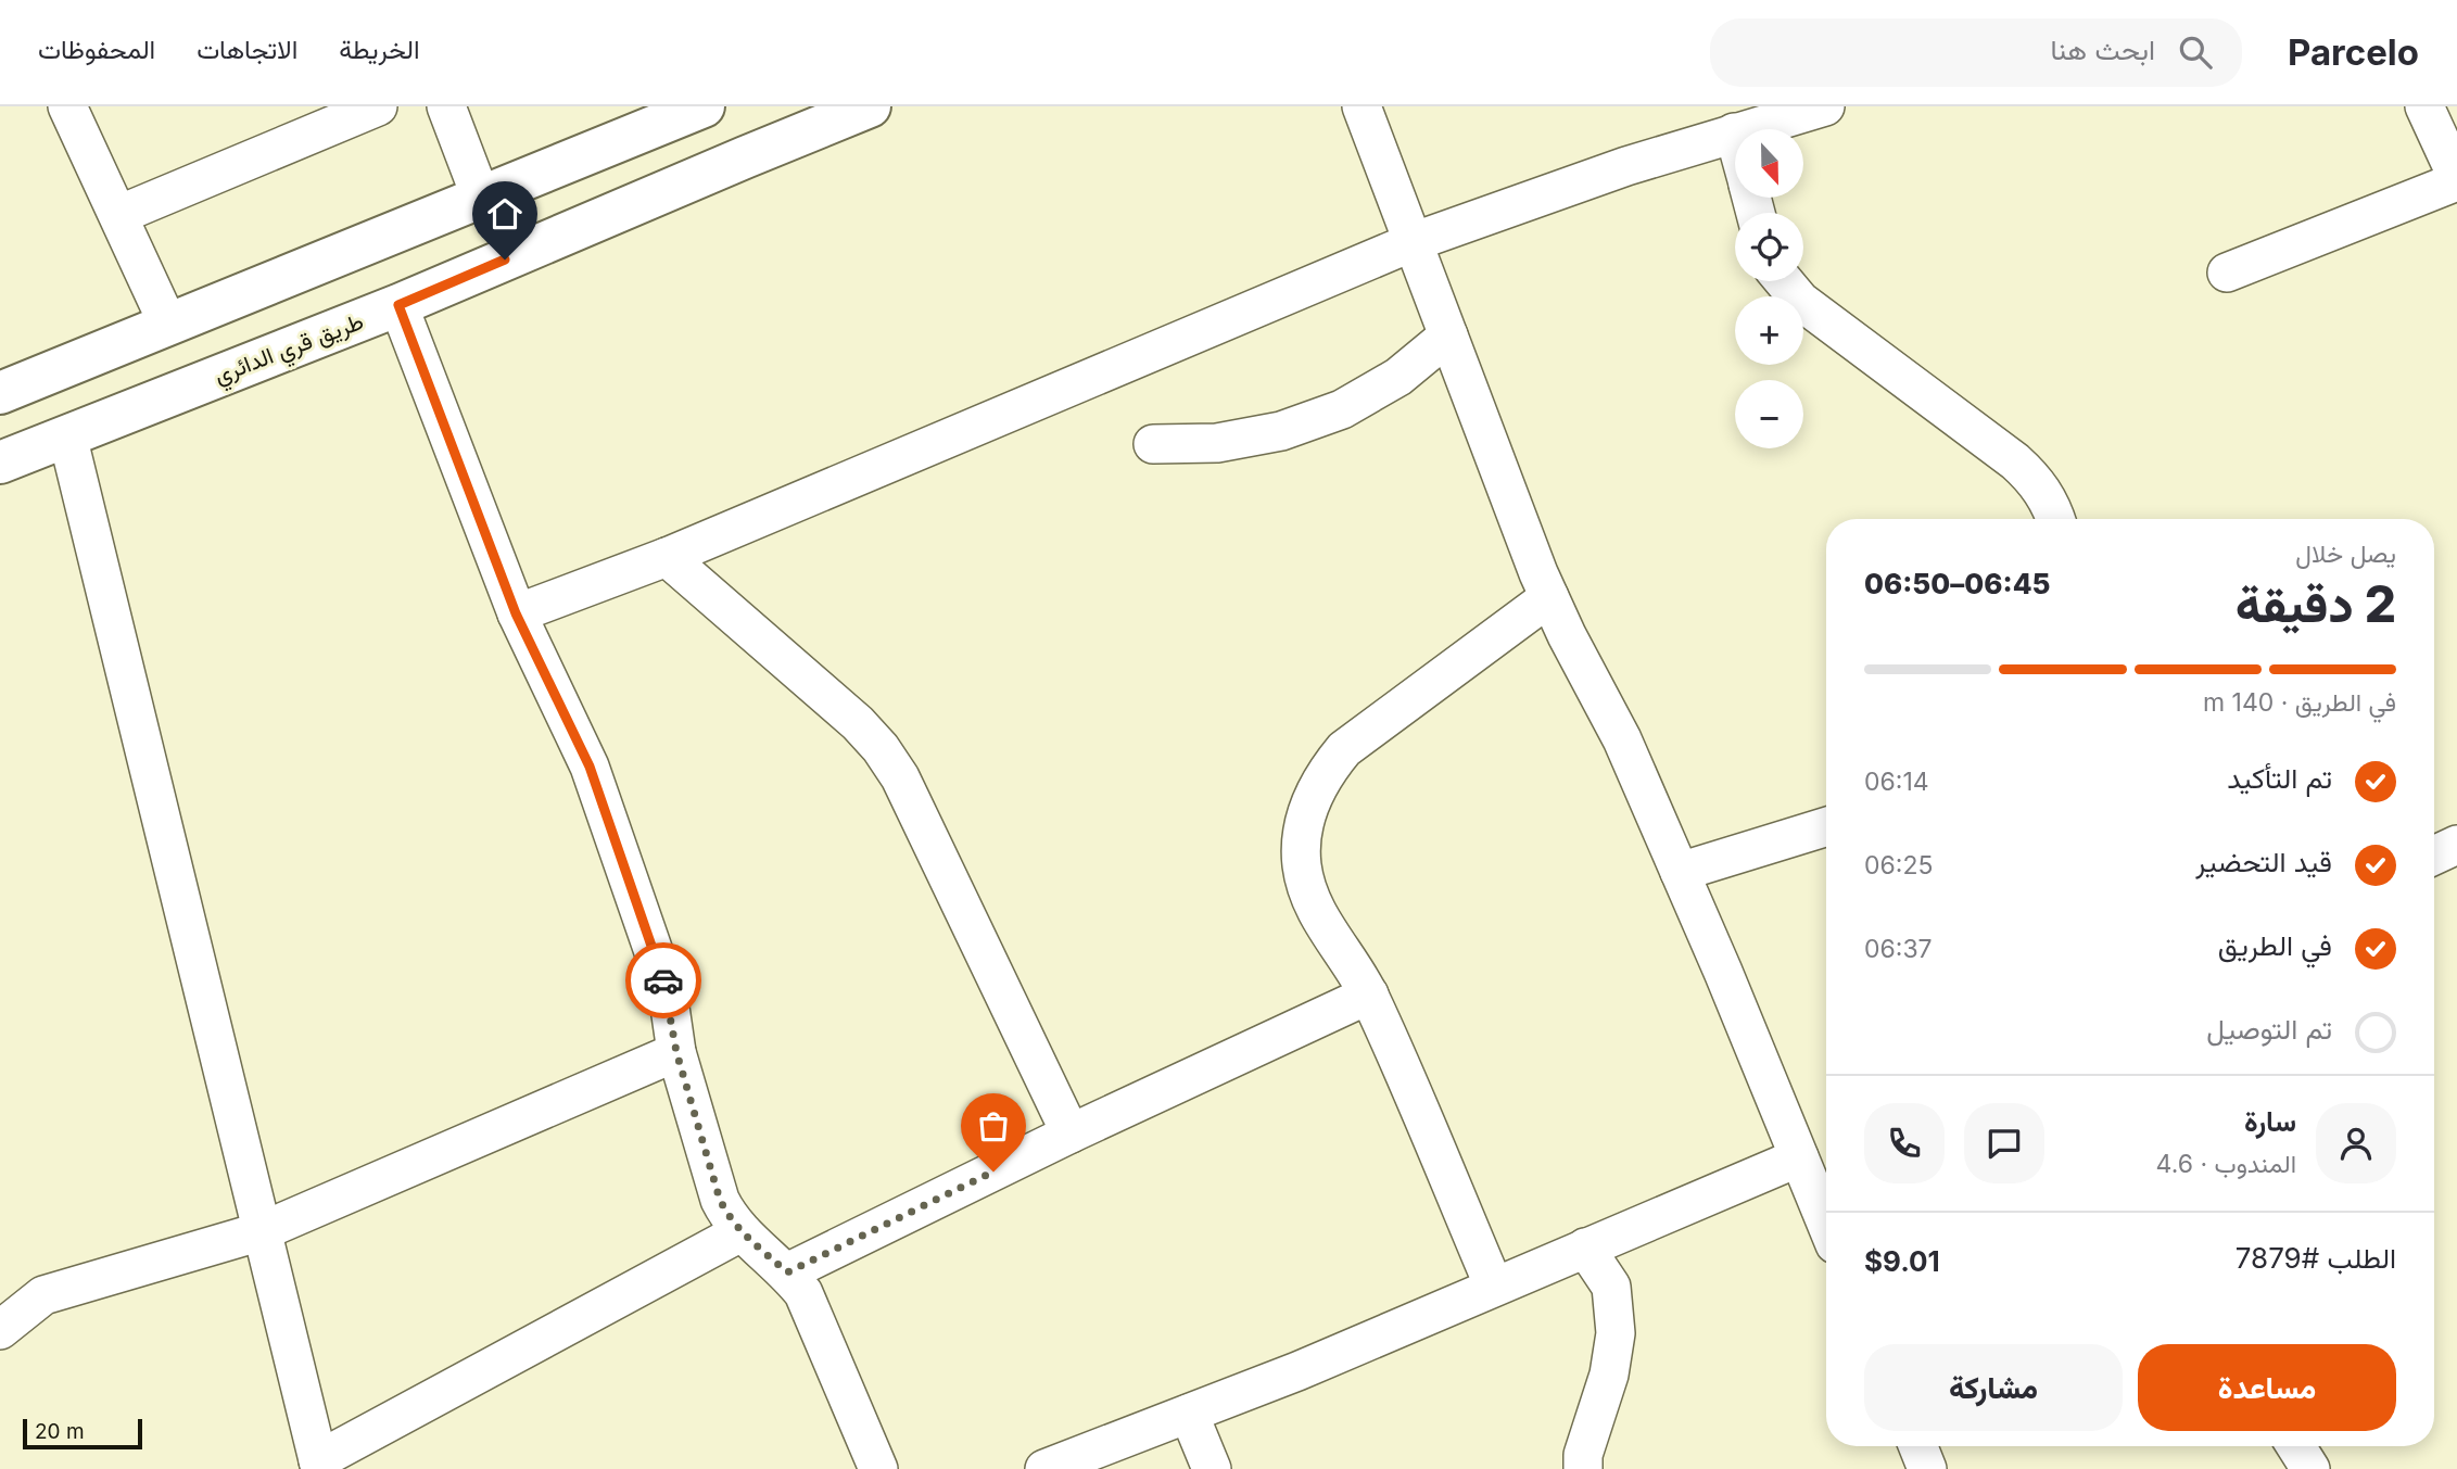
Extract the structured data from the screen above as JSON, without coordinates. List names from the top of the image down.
{
  "streets": {
    "highway": ["طريق قري الدائري"]
  },
  "scale_bar": "20 m",
  "north": "bottom",
  "page": {
    "header": "Parcelo",
    "search": "ابحث هنا",
    "nav": ["الخريطة", "الاتجاهات", "المحفوظات"],
    "map_buttons": ["+", "−"],
    "heading": ["2 دقيقة", "يصل خلال", "06:45–06:50"],
    "panel": [
      "سارة",
      "المندوب · 4.6",
      "الطلب #7879",
      "$9.01"
    ],
    "bar": "في الطريق · 140 m",
    "list": [
      ["تم التأكيد", "06:14"],
      ["قيد التحضير", "06:25"],
      ["في الطريق", "06:37"],
      "تم التوصيل"
    ],
    "buttons": ["مساعدة", "مشاركة"],
    "scale": "20 m"
  }
}
